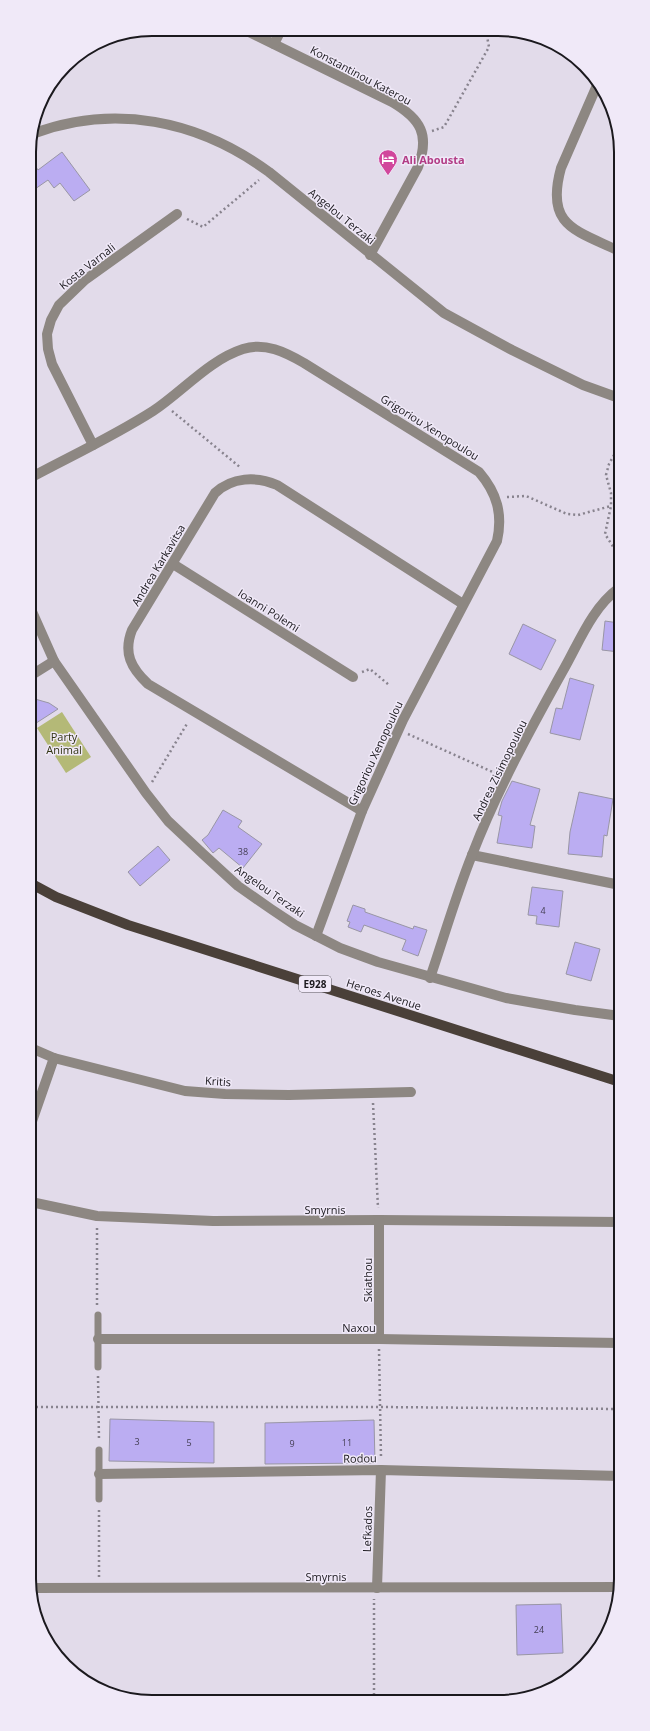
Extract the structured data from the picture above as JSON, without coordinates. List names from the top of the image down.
{
  "streets": {
    "main road": ["E928", "Heroes Avenue"],
    "street": [
      "Konstantinou Katerou",
      "Angelou Terzaki",
      "Kosta Varnali",
      "Grigoriou Xenopoulou",
      "Andrea Karkavitsa",
      "Ioanni Polemi",
      "Andrea Zisimopoulou",
      "Kritis",
      "Smyrnis",
      "Skiathou",
      "Naxou",
      "Rodou",
      "Lefkados"
    ]
  },
  "crossings": [
    ["Angelou Terzaki", "Grigoriou Xenopoulou"],
    ["Angelou Terzaki", "Andrea Zisimopoulou"],
    ["Kosta Varnali", "Grigoriou Xenopoulou"],
    ["Grigoriou Xenopoulou", "Andrea Karkavitsa"],
    ["Andrea Karkavitsa", "Ioanni Polemi"],
    ["Smyrnis", "Skiathou"],
    ["Smyrnis", "Lefkados"],
    ["Skiathou", "Naxou"],
    ["Rodou", "Lefkados"]
  ],
  "parks": ["Party Animal"],
  "places": {
    "hotel": ["Ali Abousta"]
  },
  "house_numbers": [
    "38",
    "4",
    "3",
    "5",
    "11",
    "9",
    "24"
  ]
}
